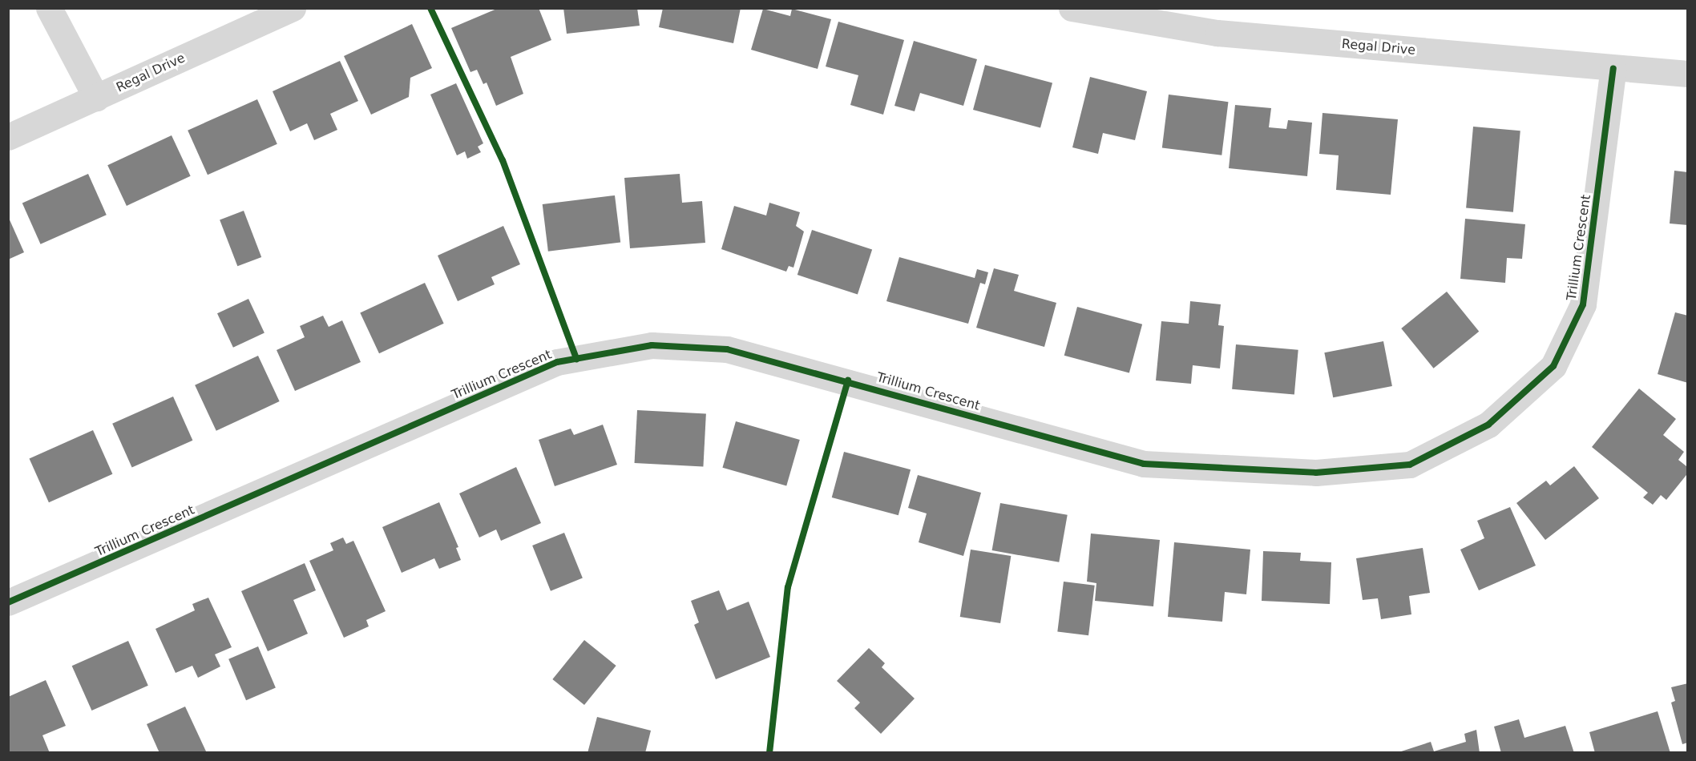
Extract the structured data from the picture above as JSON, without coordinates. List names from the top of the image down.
{
  "streets": {
    "street": ["Regal Drive", "Trillium Crescent"]
  },
  "crossings": [
    ["Regal Drive", "Trillium Crescent"]
  ]
}
